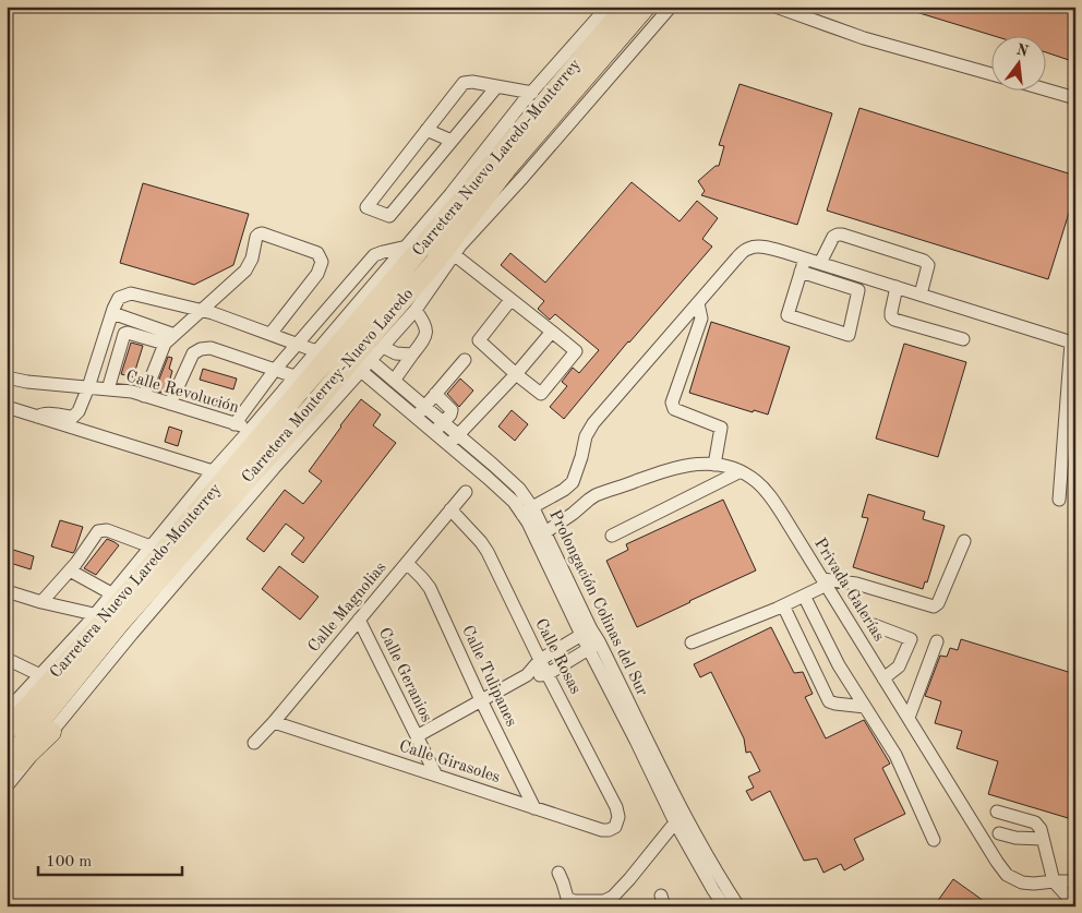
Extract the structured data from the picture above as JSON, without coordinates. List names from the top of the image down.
{
  "streets": {
    "highway": ["Carretera Nuevo Laredo-Monterrey", "Carretera Monterrey-Nuevo Laredo"],
    "street": [
      "Calle Revolución",
      "Privada Galerías",
      "Prolongación Colinas del Sur",
      "Calle Magnolias",
      "Calle Rosas",
      "Calle Geranios",
      "Calle Tulipanes",
      "Calle Girasoles"
    ]
  },
  "crossings": [
    ["Privada Galerías", "Prolongación Colinas del Sur"],
    ["Calle Magnolias", "Calle Rosas"],
    ["Calle Magnolias", "Calle Geranios"],
    ["Calle Magnolias", "Calle Tulipanes"],
    ["Calle Magnolias", "Calle Girasoles"],
    ["Calle Rosas", "Calle Girasoles"],
    ["Calle Geranios", "Calle Girasoles"],
    ["Calle Tulipanes", "Calle Girasoles"]
  ],
  "scale_bar": "100 m",
  "north": "top"
}
